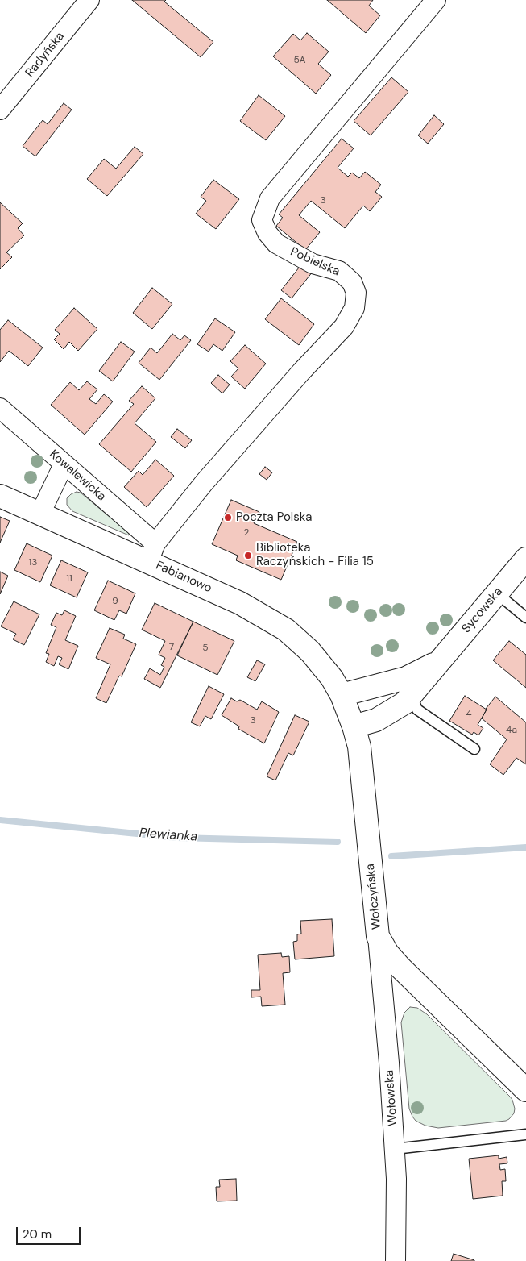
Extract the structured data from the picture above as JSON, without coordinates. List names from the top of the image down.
{
  "streets": {
    "street": [
      "Radyńska",
      "Pobielska",
      "Kowalewicka",
      "Fabianowo",
      "Sycowska",
      "Wołczyńska",
      "Wołowska"
    ]
  },
  "crossings": [
    ["Pobielska", "Kowalewicka"],
    ["Pobielska", "Fabianowo"],
    ["Kowalewicka", "Fabianowo"],
    ["Fabianowo", "Sycowska"],
    ["Fabianowo", "Wołczyńska"],
    ["Sycowska", "Wołczyńska"],
    ["Wołczyńska", "Wołowska"]
  ],
  "water": ["Plewianka"],
  "places": ["Poczta Polska", "Biblioteka Raczyńskich - Filia 15"],
  "house_numbers": [
    "5A",
    "3",
    "2",
    "13",
    "11",
    "9",
    "7",
    "5",
    "4",
    "3",
    "4a"
  ],
  "scale_bar": "20 m"
}
